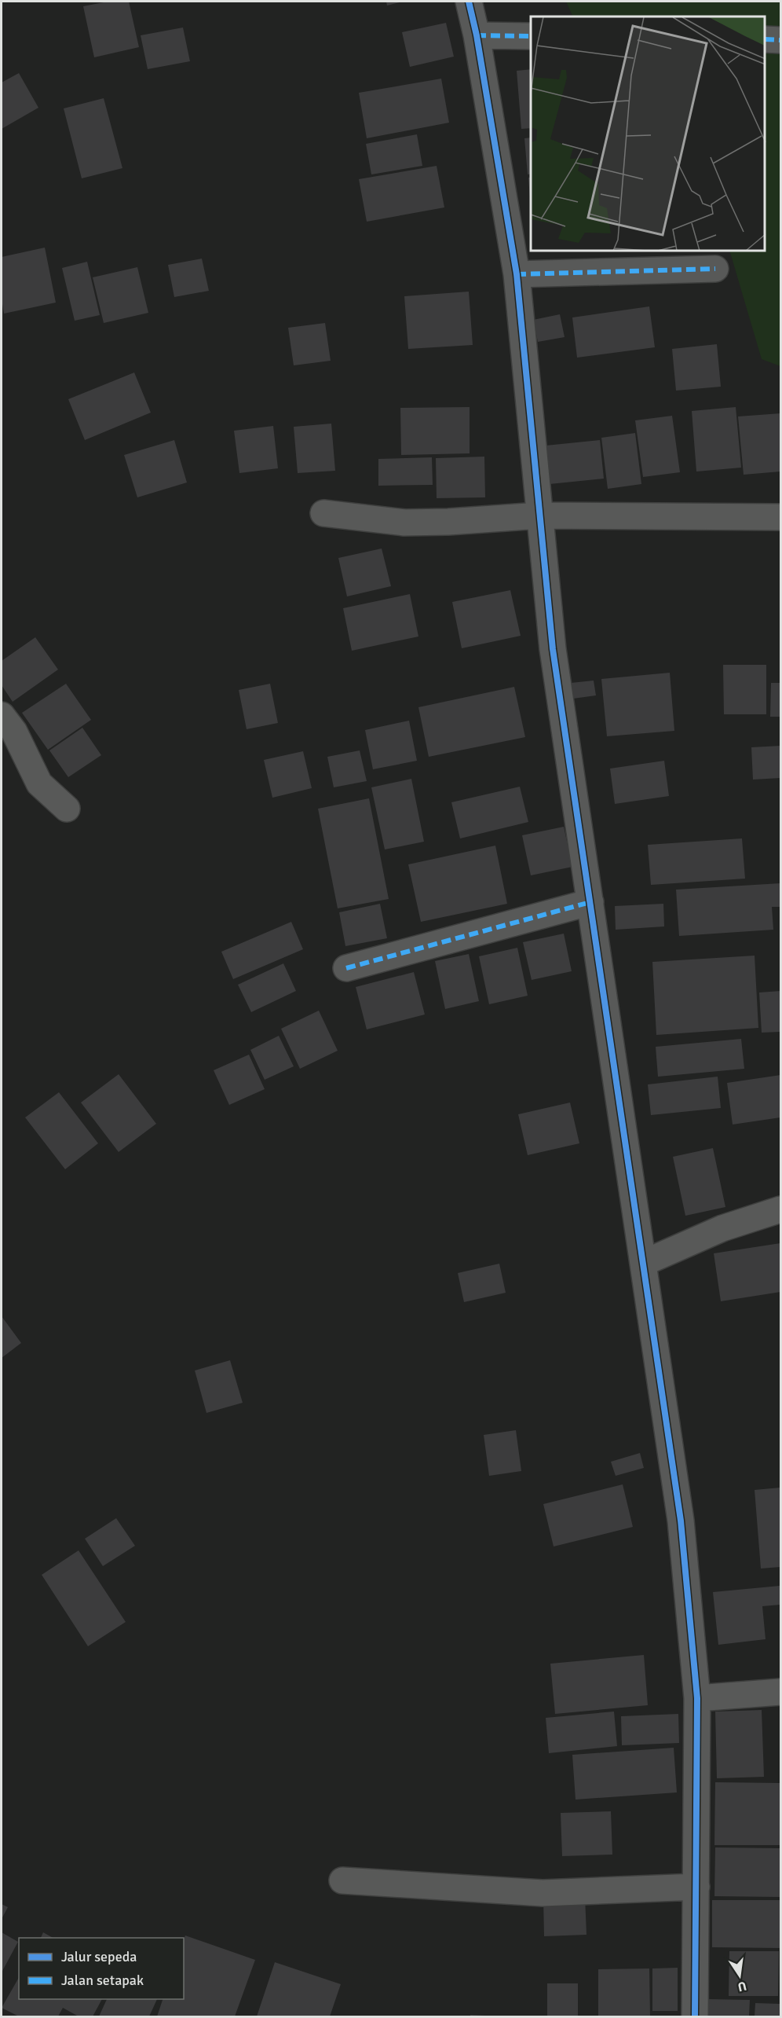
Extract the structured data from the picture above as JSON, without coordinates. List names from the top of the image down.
{
  "legend": ["Jalur sepeda", "Jalan setapak"],
  "north": "bottom"
}
